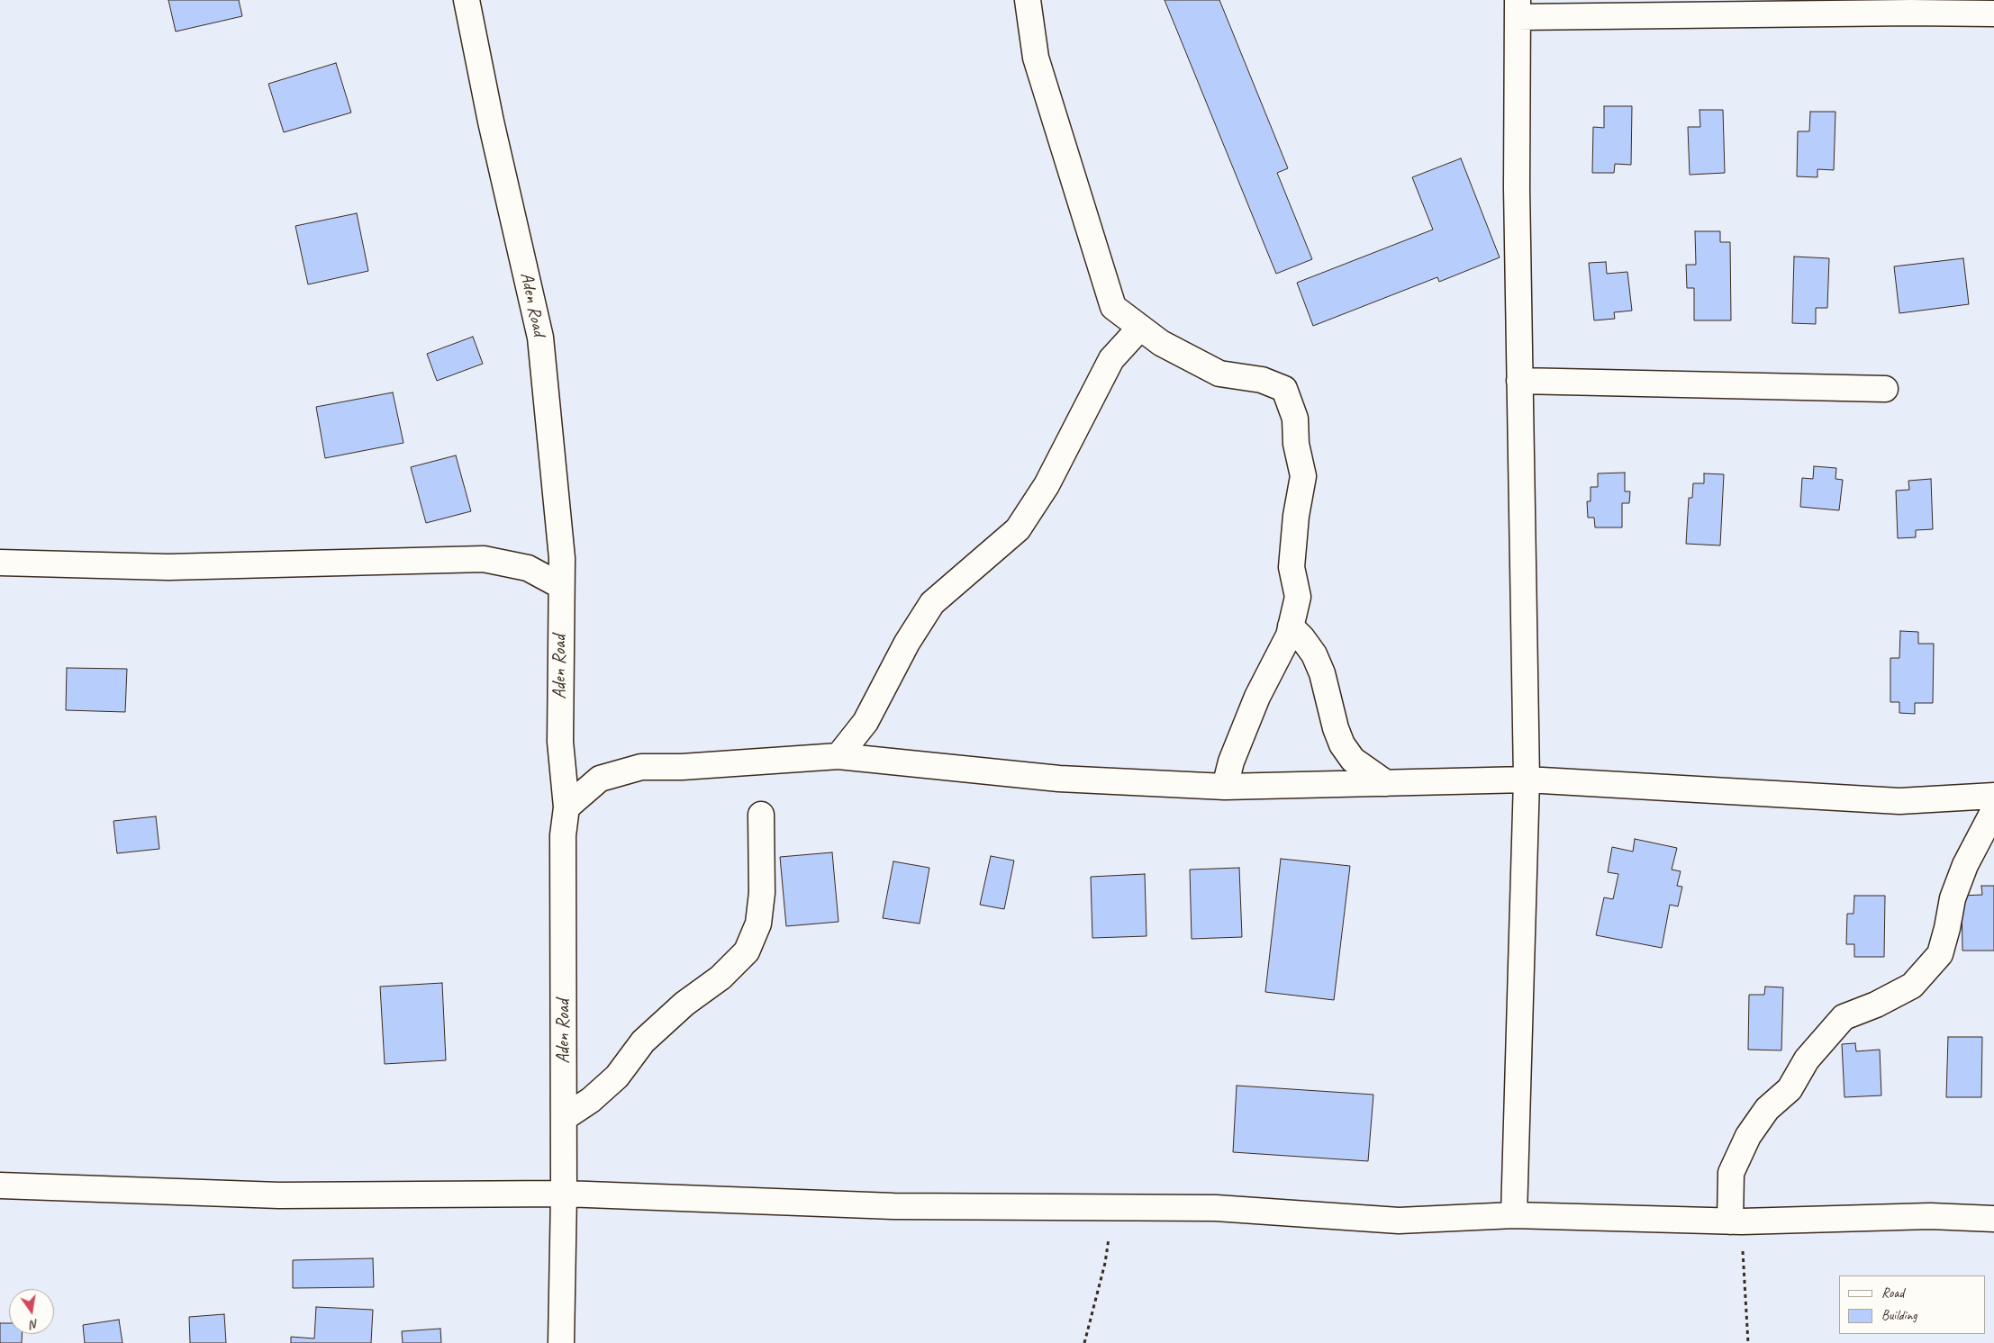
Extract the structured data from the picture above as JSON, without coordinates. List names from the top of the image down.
{
  "streets": {
    "street": ["Aden Road"]
  },
  "legend": ["Road", "Building"],
  "north": "bottom"
}
